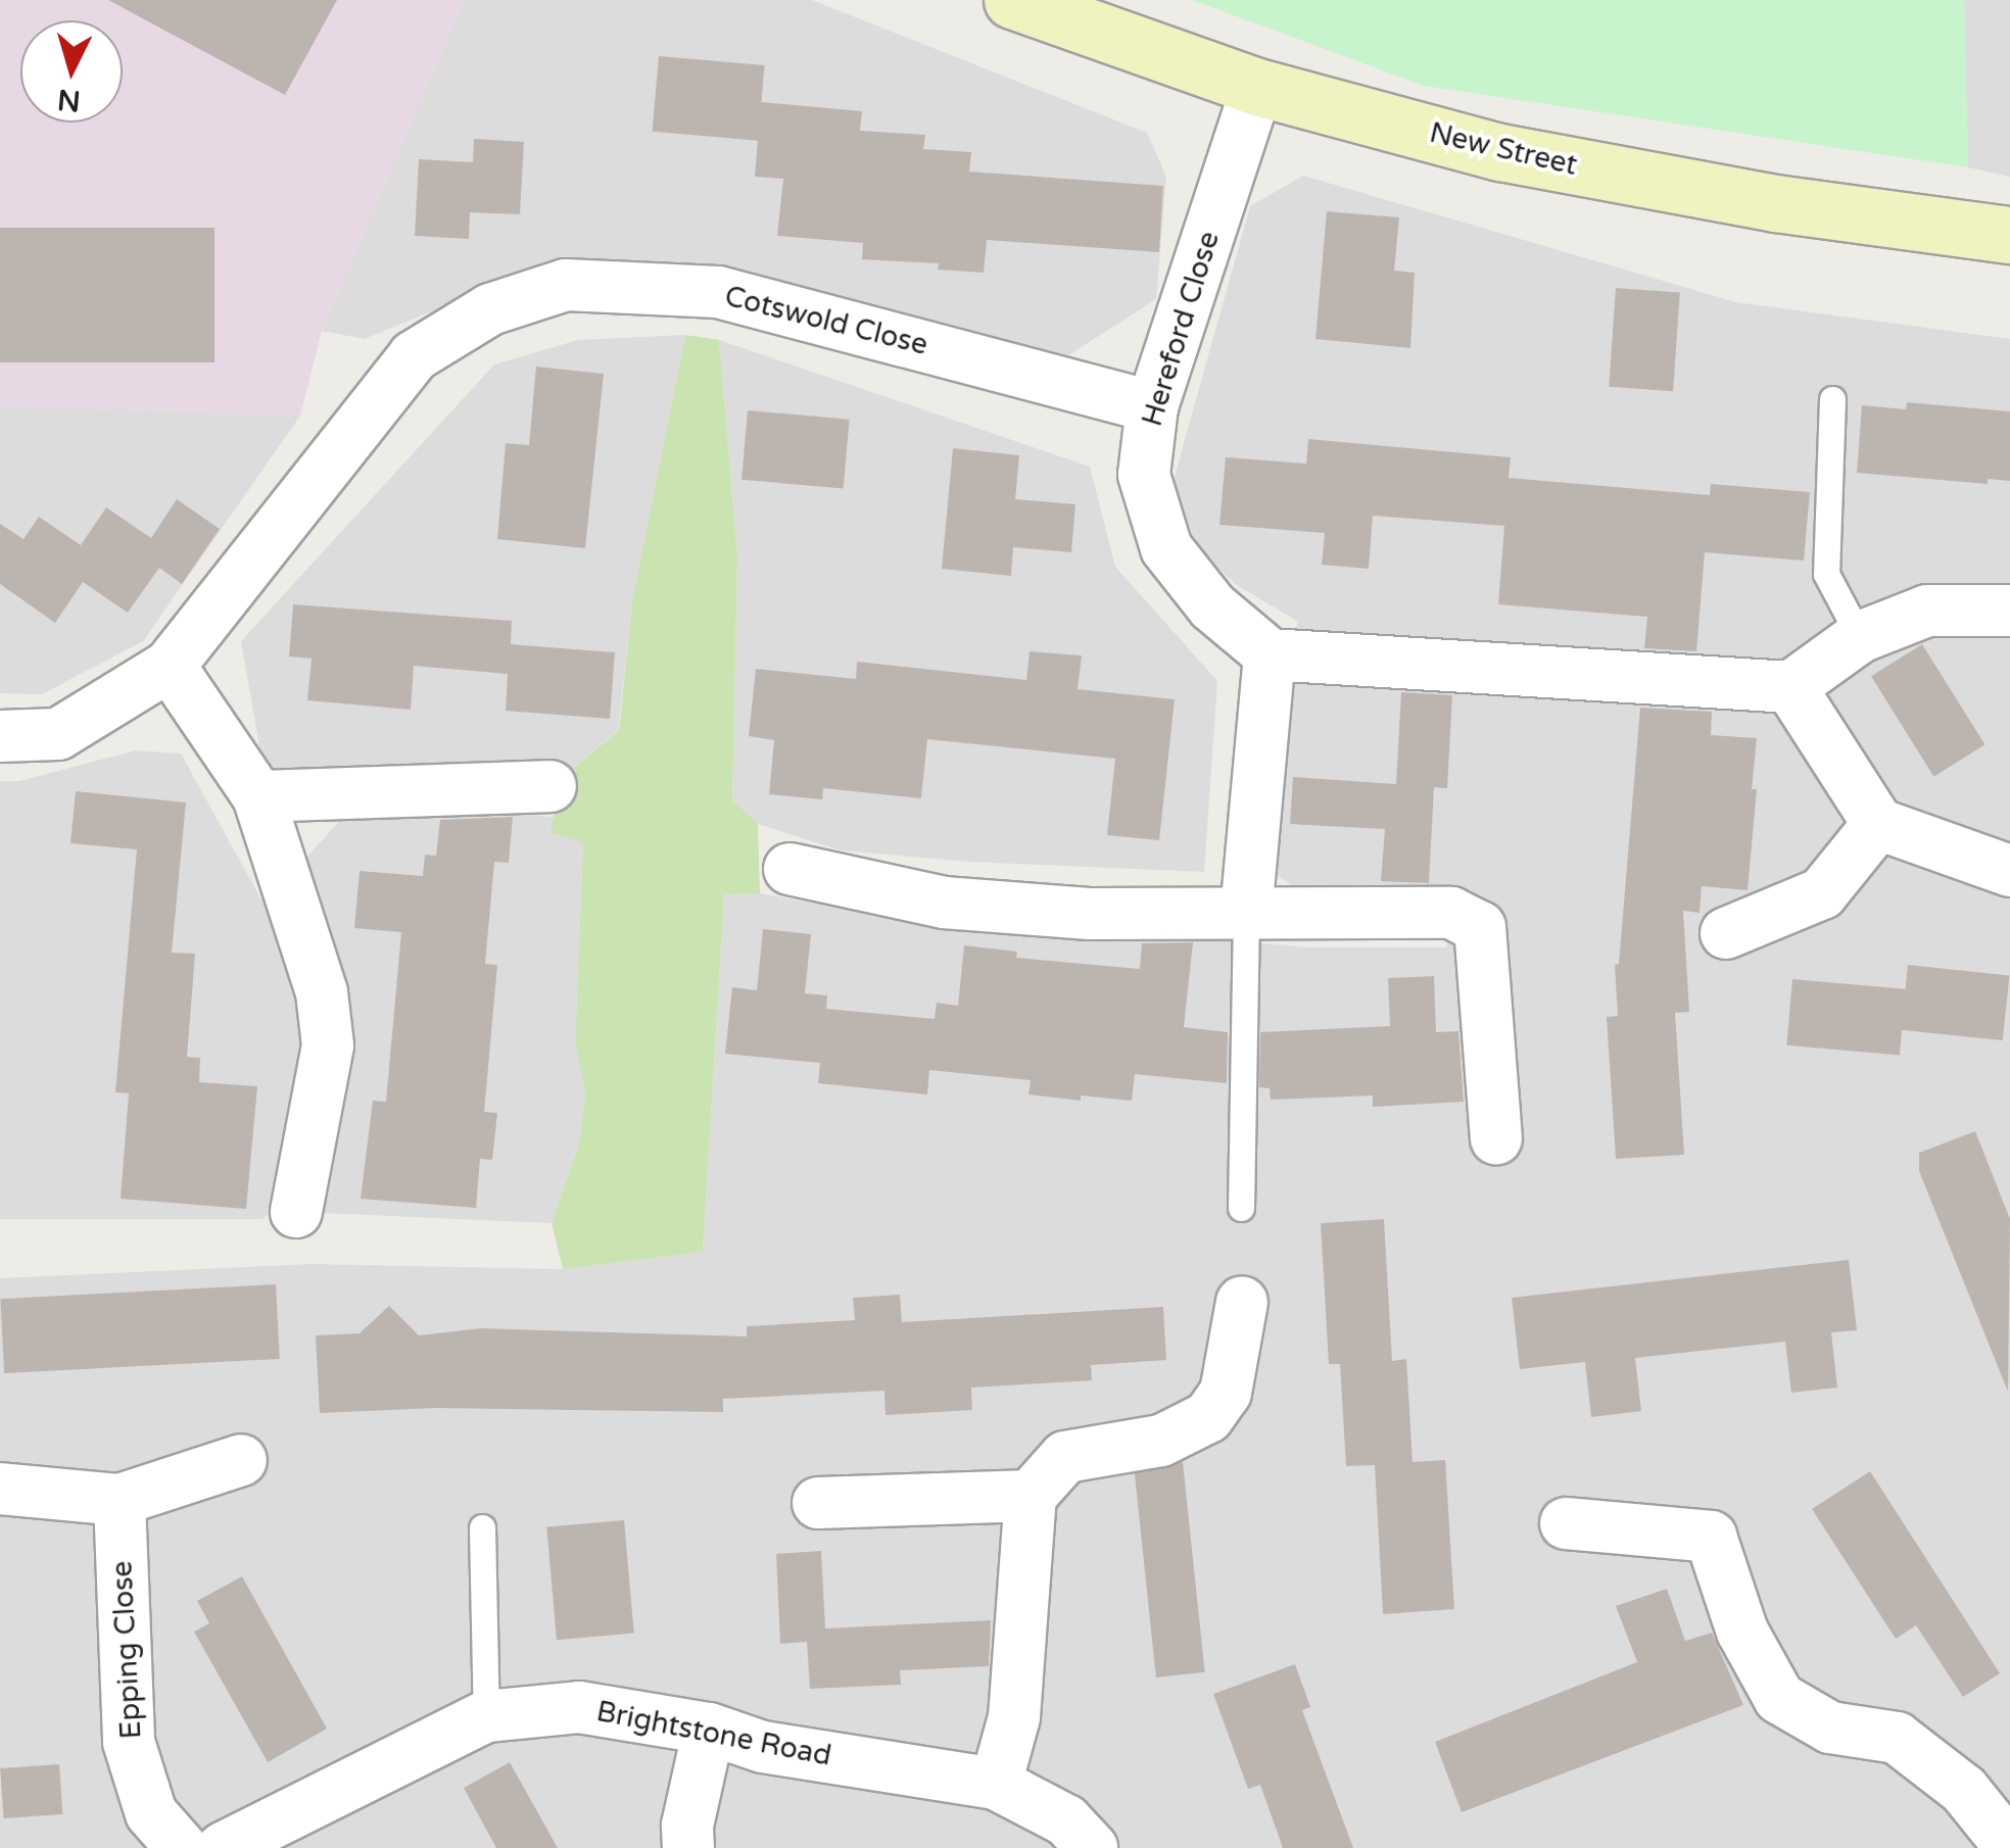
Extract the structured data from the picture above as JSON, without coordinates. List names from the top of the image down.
{
  "streets": {
    "street": [
      "New Street",
      "Cotswold Close",
      "Hereford Close",
      "Epping Close",
      "Brightstone Road"
    ]
  },
  "crossings": [
    ["New Street", "Hereford Close"],
    ["Cotswold Close", "Hereford Close"]
  ],
  "north": "bottom"
}
